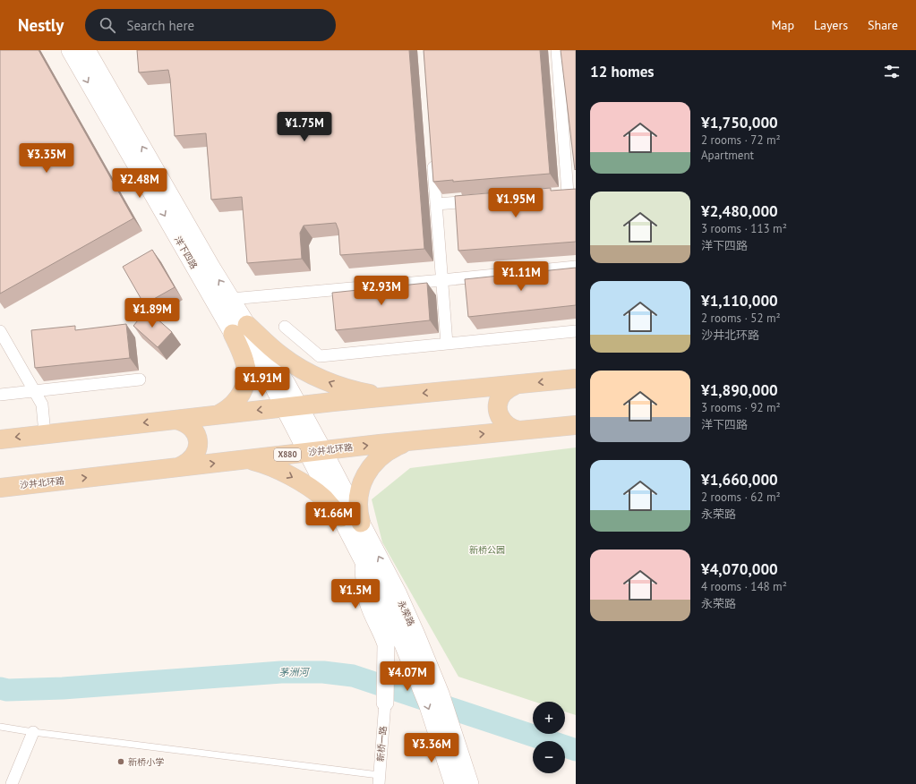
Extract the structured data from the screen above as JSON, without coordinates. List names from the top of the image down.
{
  "streets": {
    "main road": ["沙井北环路", "X880"],
    "street": ["洋下四路", "永荣路", "新桥一路"]
  },
  "crossings": [
    ["洋下四路", "沙井北环路"],
    ["洋下四路", "永荣路"],
    ["沙井北环路", "永荣路"]
  ],
  "water": ["茅洲河"],
  "parks": ["新桥公园"],
  "places": ["新桥小学"],
  "page": {
    "header": "Nestly",
    "search": "Search here",
    "nav": ["Map", "Layers", "Share"],
    "heading": "12 homes",
    "list": [
      {
        "name": "¥1,750,000",
        "note": "2 rooms · 72 m² · Apartment"
      },
      {
        "name": "¥2,480,000",
        "note": "3 rooms · 113 m² · 洋下四路"
      },
      {
        "name": "¥1,110,000",
        "note": "2 rooms · 52 m² · 沙井北环路"
      },
      {
        "name": "¥1,890,000",
        "note": "3 rooms · 92 m² · 洋下四路"
      },
      {
        "name": "¥1,660,000",
        "note": "2 rooms · 62 m² · 永荣路"
      },
      {
        "name": "¥4,070,000",
        "note": "4 rooms · 148 m² · 永荣路"
      }
    ],
    "price": [
      "¥1.75M",
      "¥3.35M",
      "¥2.48M",
      "¥1.95M",
      "¥1.11M",
      "¥2.93M",
      "¥1.89M",
      "¥1.91M",
      "¥1.66M",
      "¥1.5M",
      "¥4.07M",
      "¥3.36M"
    ],
    "map_buttons": ["+", "−"]
  }
}
